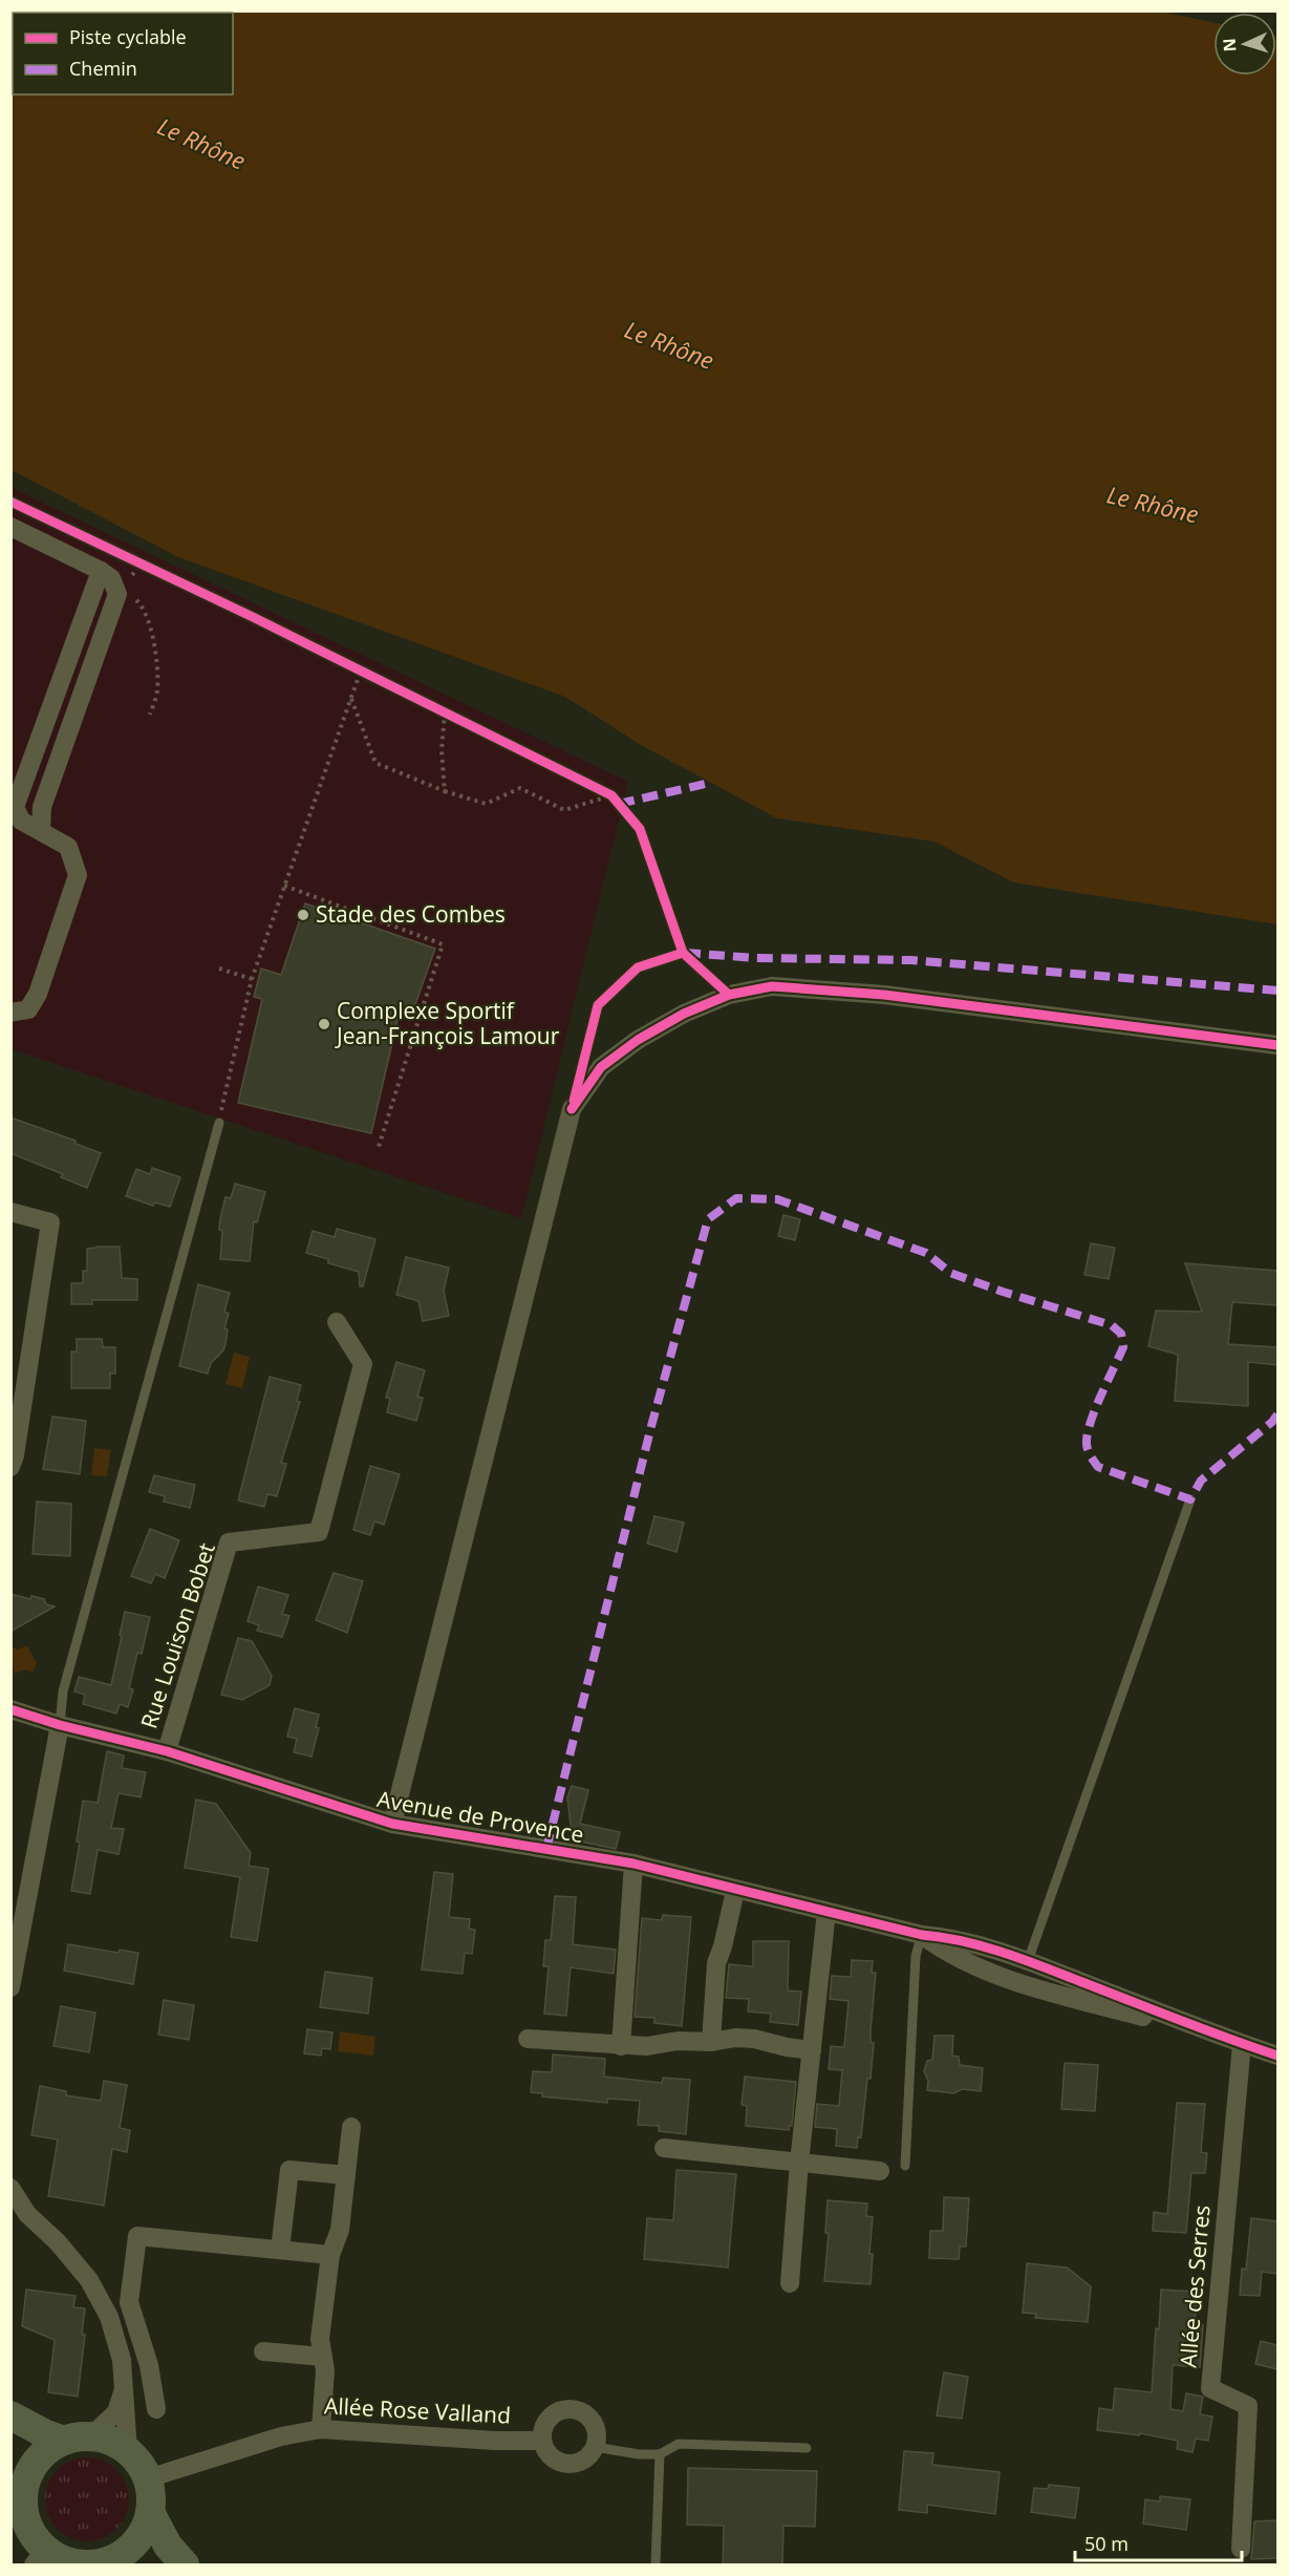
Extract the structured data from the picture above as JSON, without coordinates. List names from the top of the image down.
{
  "streets": {
    "street": [
      "Rue Louison Bobet",
      "Avenue de Provence",
      "Allée des Serres",
      "Allée Rose Valland"
    ]
  },
  "crossings": [
    ["Rue Louison Bobet", "Avenue de Provence"]
  ],
  "water": ["Le Rhône"],
  "places": ["Stade des Combes", "Complexe Sportif Jean-François Lamour"],
  "legend": ["Piste cyclable", "Chemin"],
  "scale_bar": "50 m",
  "north": "left"
}
